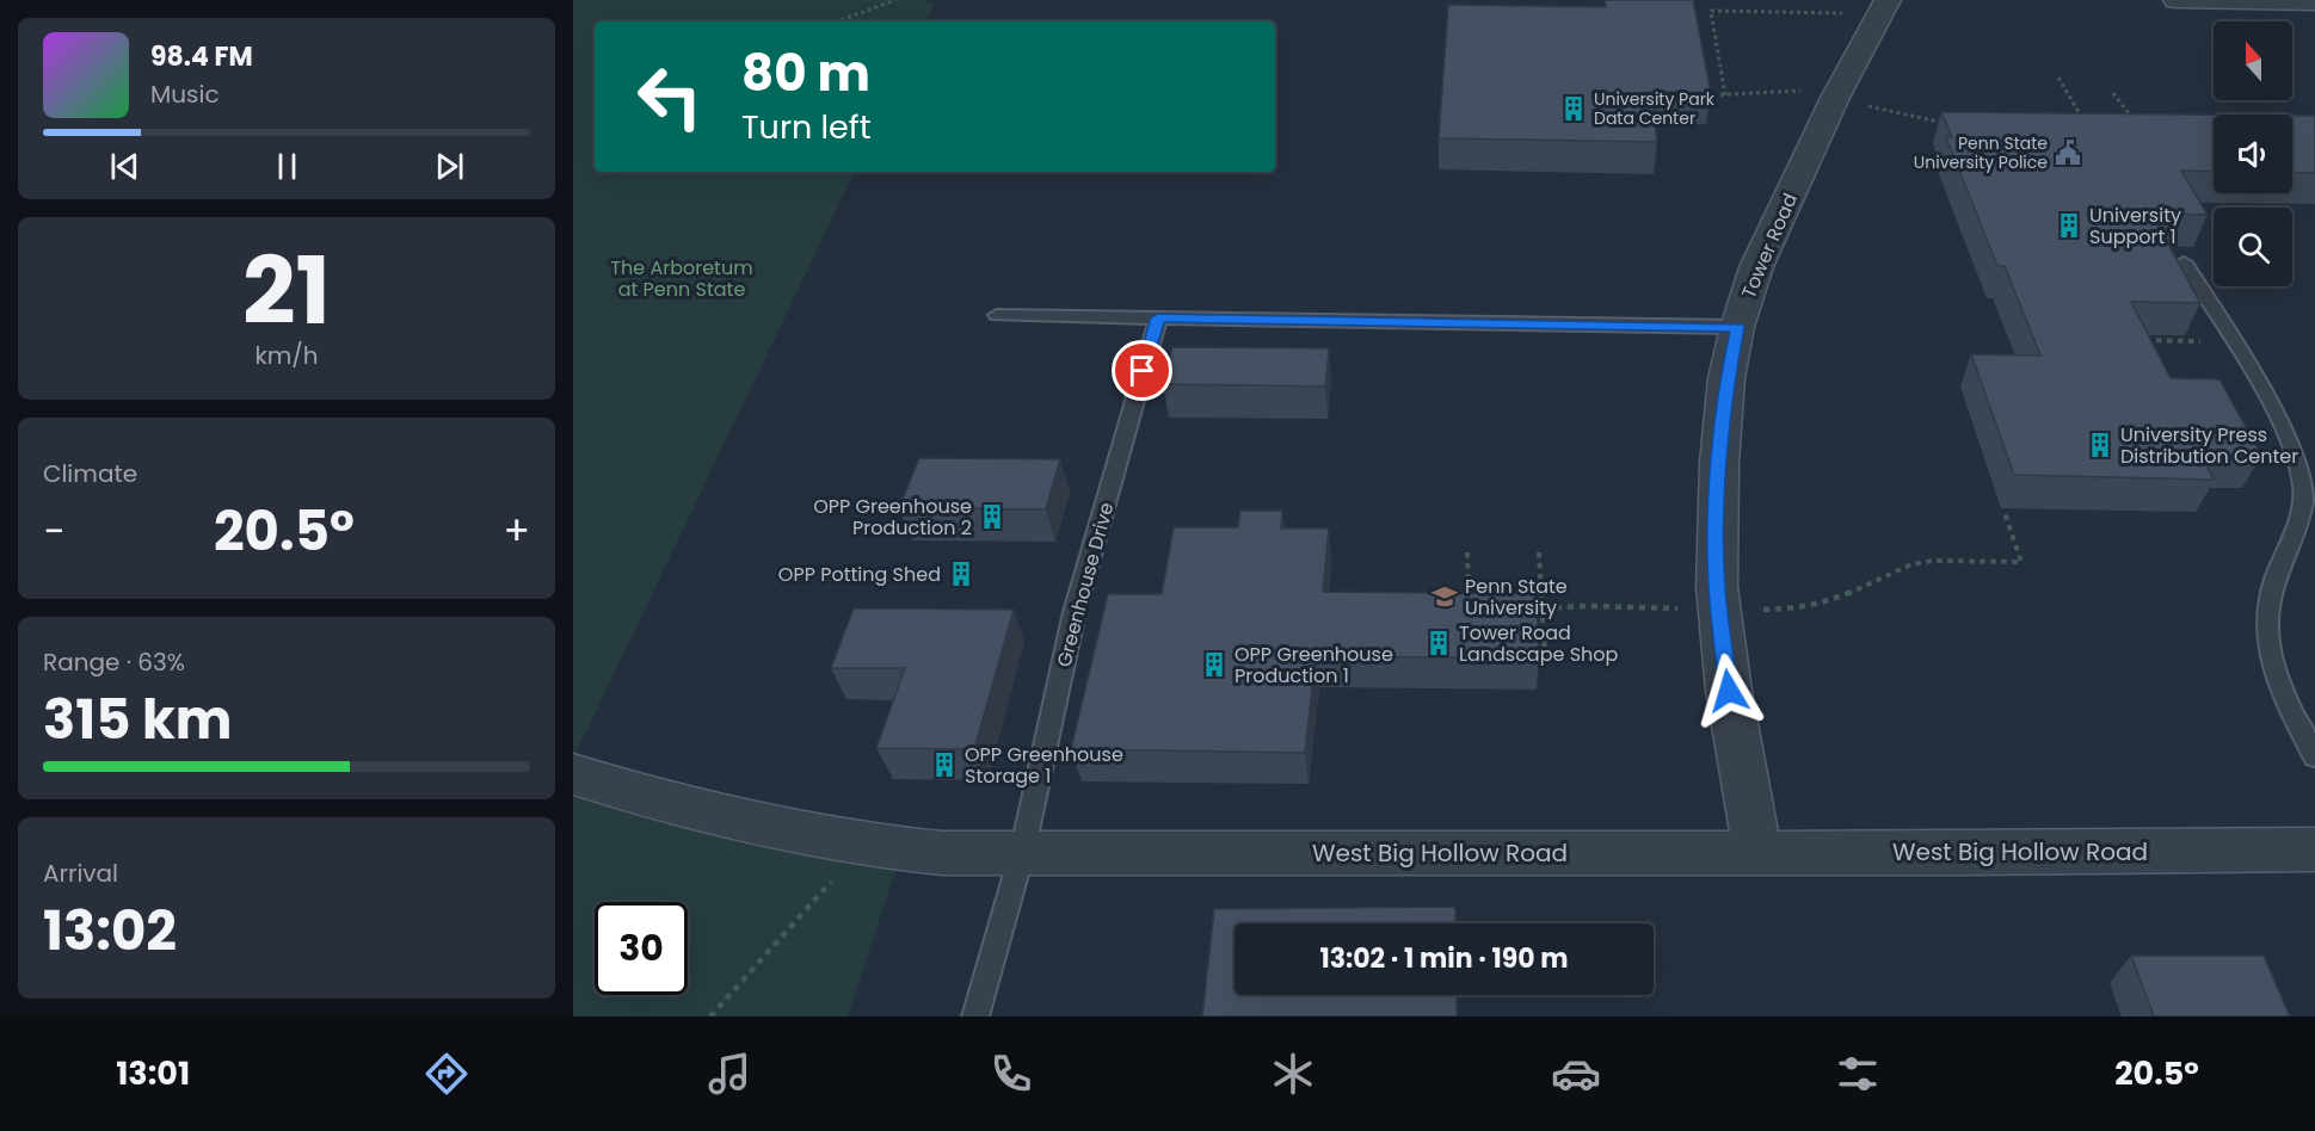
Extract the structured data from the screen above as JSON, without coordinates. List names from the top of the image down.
{
  "streets": {
    "street": ["Tower Road", "West Big Hollow Road"],
    "lane": ["Greenhouse Drive"]
  },
  "crossings": [
    ["Tower Road", "West Big Hollow Road"],
    ["Greenhouse Drive", "West Big Hollow Road"]
  ],
  "parks": ["The Arboretum at Penn State"],
  "places": {
    "building": [
      "University Park Data Center",
      "University Support 1",
      "University Press Distribution Center",
      "OPP Greenhouse Production 2",
      "OPP Potting Shed",
      "Tower Road Landscape Shop",
      "OPP Greenhouse Production 1",
      "OPP Greenhouse Storage 1"
    ],
    "public building": ["Penn State University Police"],
    "school or university": ["Penn State University"]
  },
  "north": "top",
  "page": {
    "turn": ["80 m", "Turn left"],
    "song": ["98.4 FM", "Music"],
    "tile": [
      ["21", "km/h"],
      "Climate",
      ["Range · 63%", "315 km"],
      ["Arrival", "13:02"]
    ],
    "heat": ["−", "20.5°", "+"],
    "limit": "30",
    "trip": "13:02 · 1 min · 190 m",
    "tabs": ["13:01", "20.5°"]
  }
}
